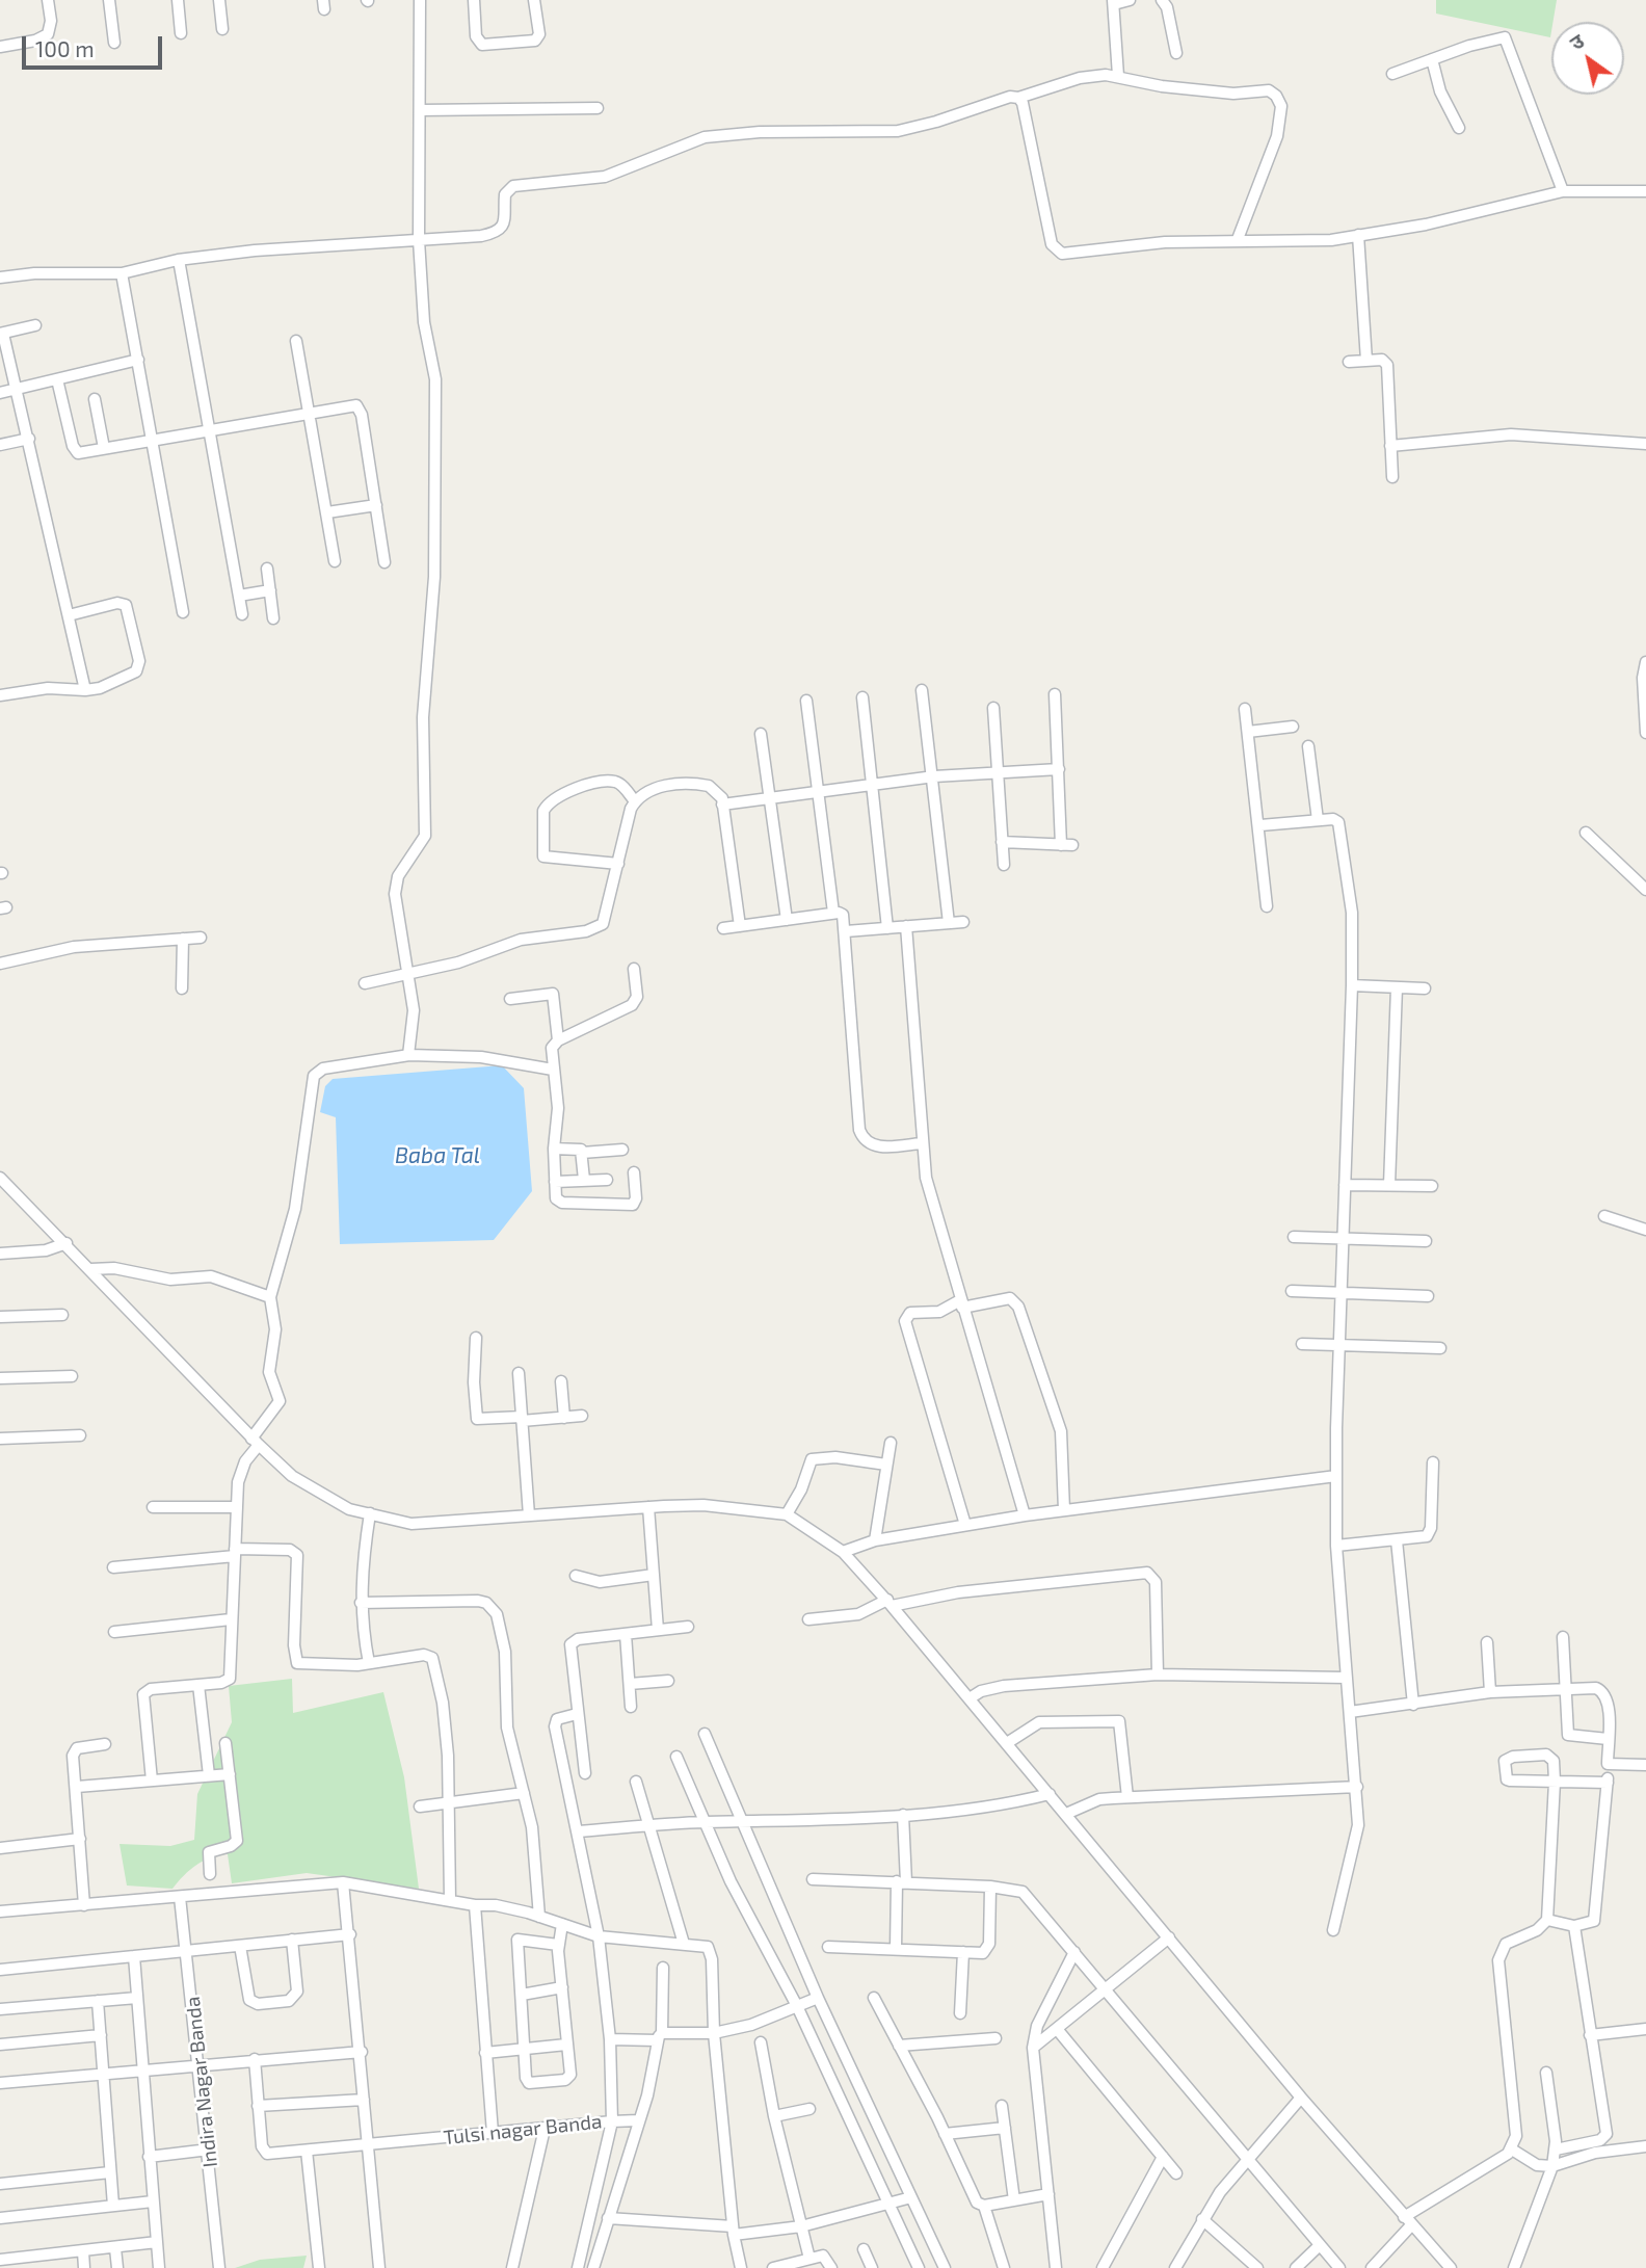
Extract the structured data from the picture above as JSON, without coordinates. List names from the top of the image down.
{
  "streets": {
    "street": ["Indira Nagar Banda", "Tulsi nagar Banda"]
  },
  "water": ["Baba Tal"],
  "scale_bar": "100 m",
  "north": "top left"
}
